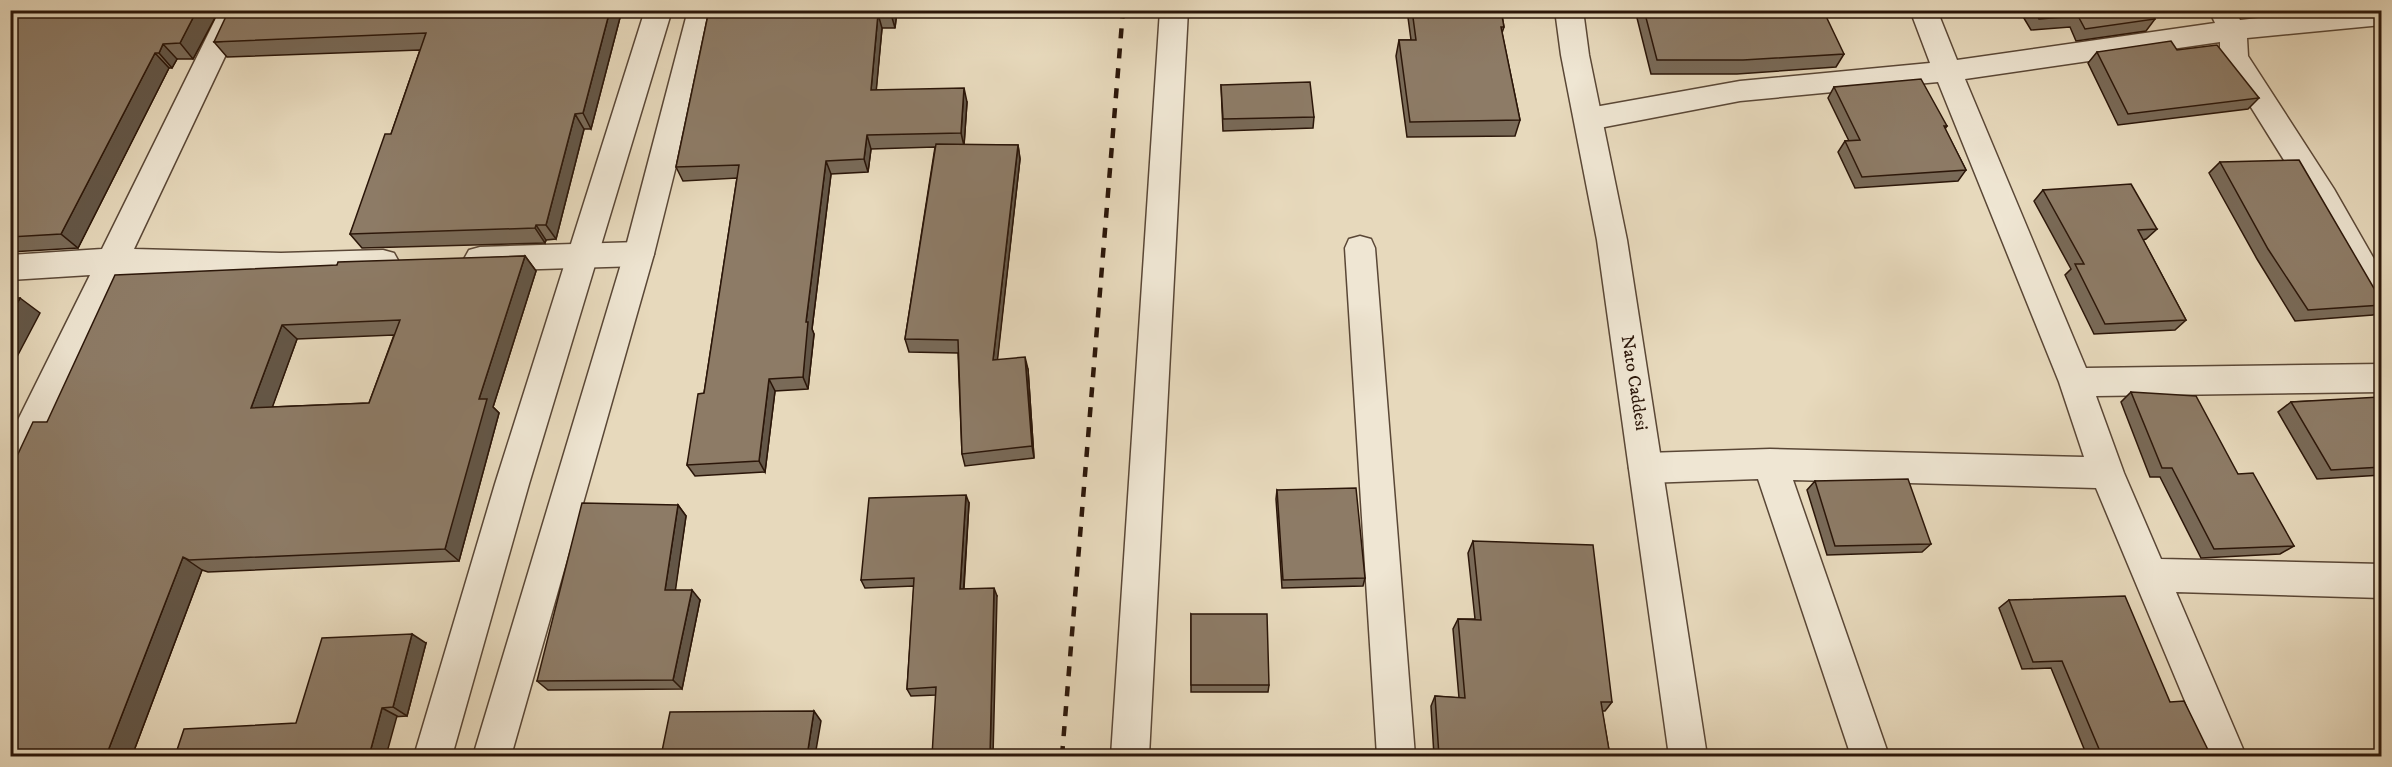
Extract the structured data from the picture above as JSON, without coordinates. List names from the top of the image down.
{
  "streets": {
    "street": ["Nato Caddesi"]
  }
}
